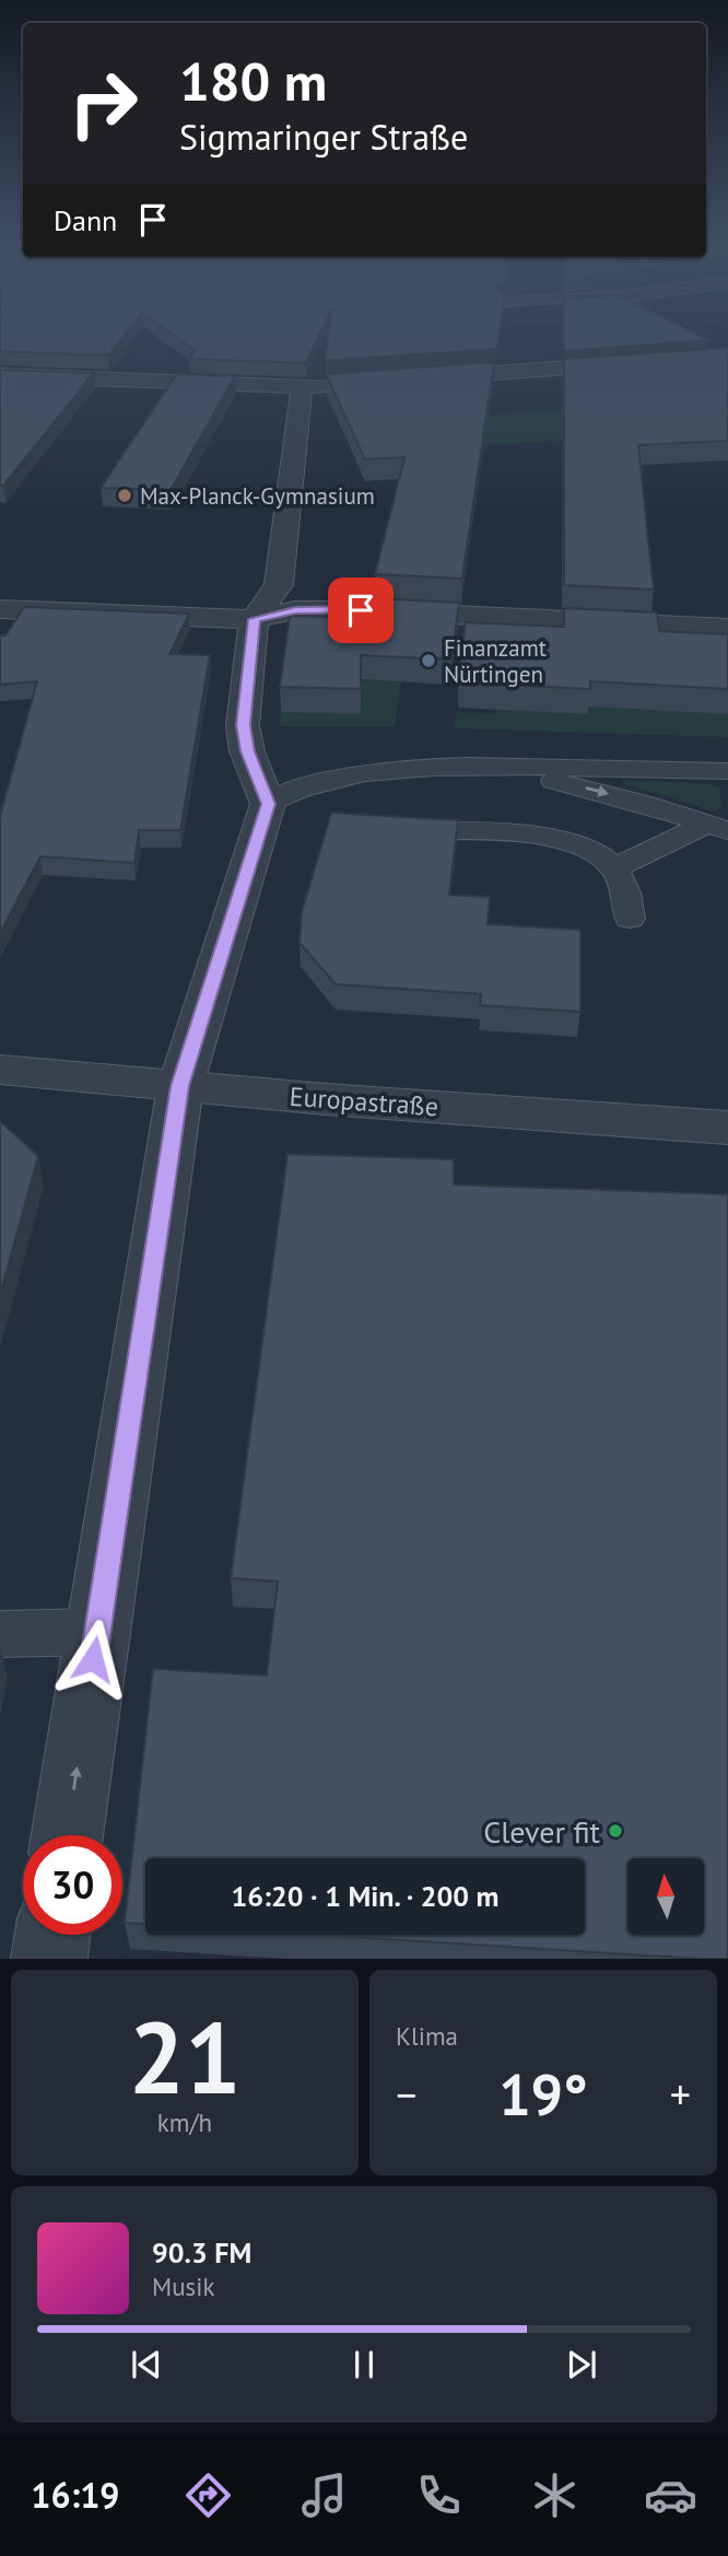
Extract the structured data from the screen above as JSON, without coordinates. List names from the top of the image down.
{
  "streets": {
    "street": ["Europastraße"]
  },
  "places": ["Max-Planck-Gymnasium", "Finanzamt Nürtingen", "Clever fit"],
  "north": "top",
  "page": {
    "turn": ["180 m", "Sigmaringer Straße"],
    "then": "Dann",
    "limit": "30",
    "trip": "16:20 · 1 Min. · 200 m",
    "tile": [
      ["21", "km/h"],
      "Klima"
    ],
    "heat": ["−", "19°", "+"],
    "song": ["90.3 FM", "Musik"],
    "tabs": "16:19"
  }
}
